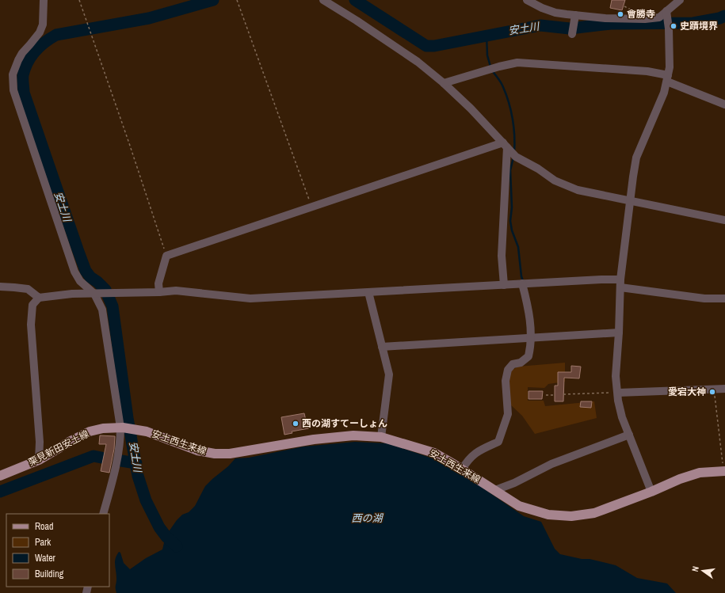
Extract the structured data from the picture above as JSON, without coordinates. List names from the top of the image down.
{
  "streets": {
    "main road": ["安土西生来線", "栗見新田安土線"]
  },
  "crossings": [
    ["安土西生来線", "栗見新田安土線"]
  ],
  "water": ["安土川", "西の湖"],
  "places": [
    "會勝寺",
    "史蹟境界",
    "愛宕大神",
    "西の湖すてーしょん"
  ],
  "legend": [
    "Road",
    "Park",
    "Water",
    "Building"
  ],
  "north": "left"
}
